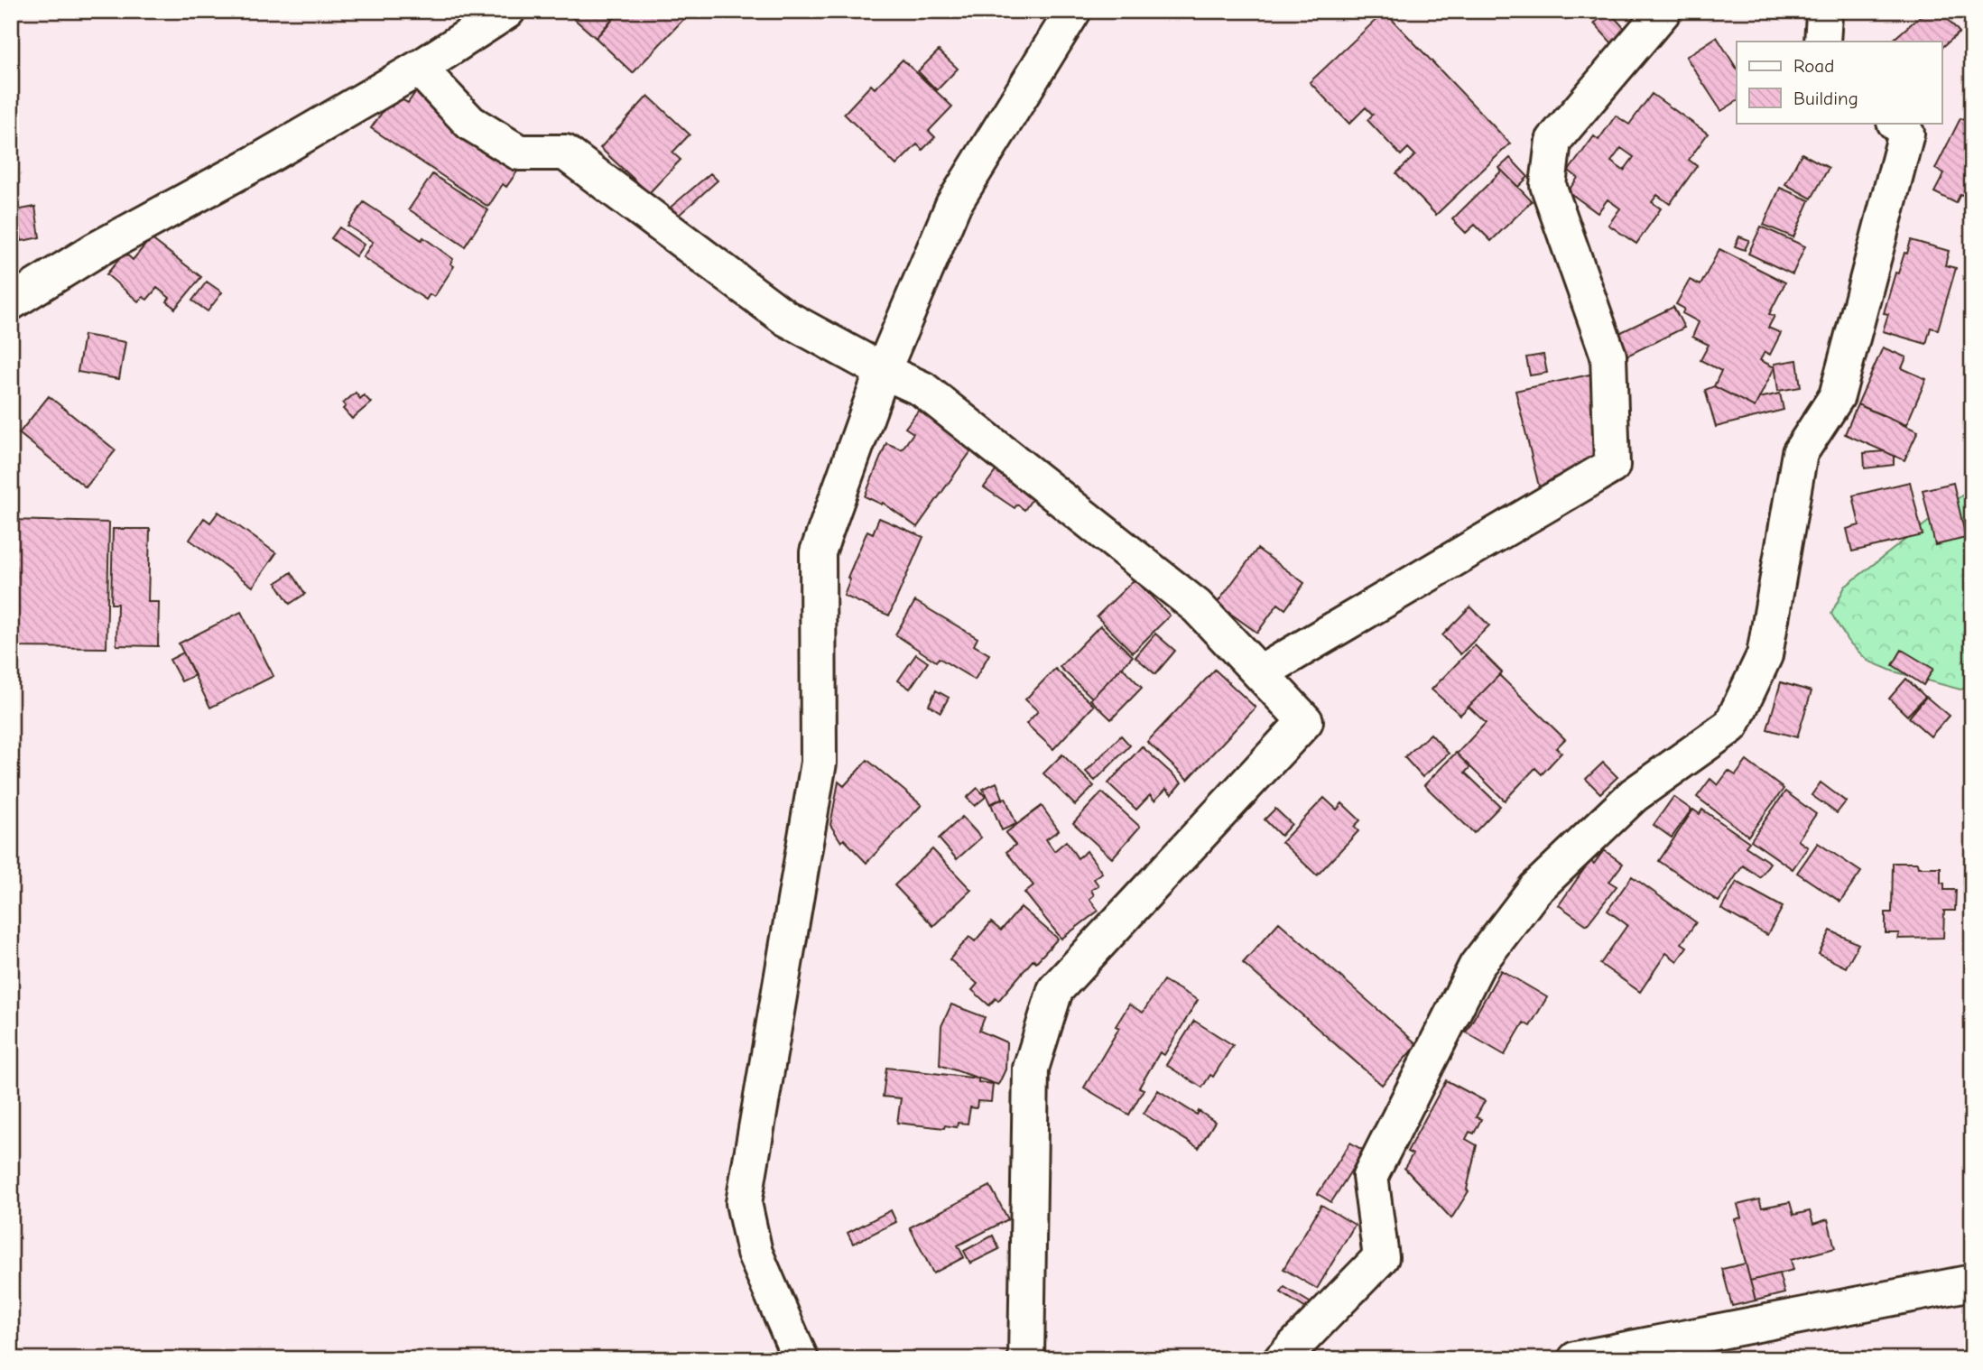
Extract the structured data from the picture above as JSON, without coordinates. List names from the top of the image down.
{
  "legend": ["Road", "Building"]
}
